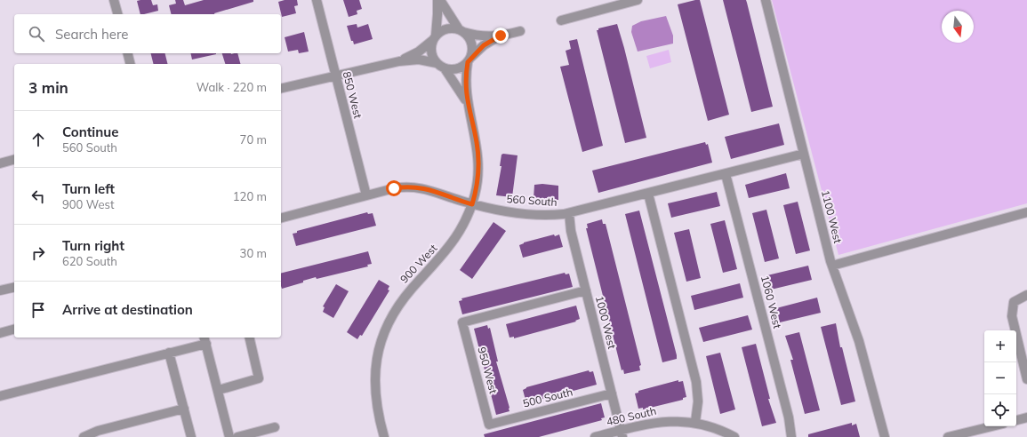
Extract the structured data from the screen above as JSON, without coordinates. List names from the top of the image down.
{
  "streets": {
    "street": [
      "850 West",
      "560 South",
      "1100 West",
      "900 West",
      "1060 West",
      "1000 West",
      "950 West",
      "500 South",
      "480 South"
    ]
  },
  "crossings": [
    ["850 West", "560 South"],
    ["560 South", "1100 West"],
    ["560 South", "900 West"],
    ["560 South", "1060 West"],
    ["560 South", "1000 West"],
    ["1000 West", "950 West"],
    ["1000 West", "500 South"],
    ["1000 West", "480 South"],
    ["950 West", "500 South"]
  ],
  "north": "bottom",
  "page": {
    "search": "Search here",
    "heading": ["3 min", "Walk · 220 m"],
    "list": [
      ["Continue", "560 South", "70 m"],
      ["Turn left", "900 West", "120 m"],
      ["Turn right", "620 South", "30 m"],
      "Arrive at destination"
    ],
    "map_buttons": ["+", "−"]
  }
}
